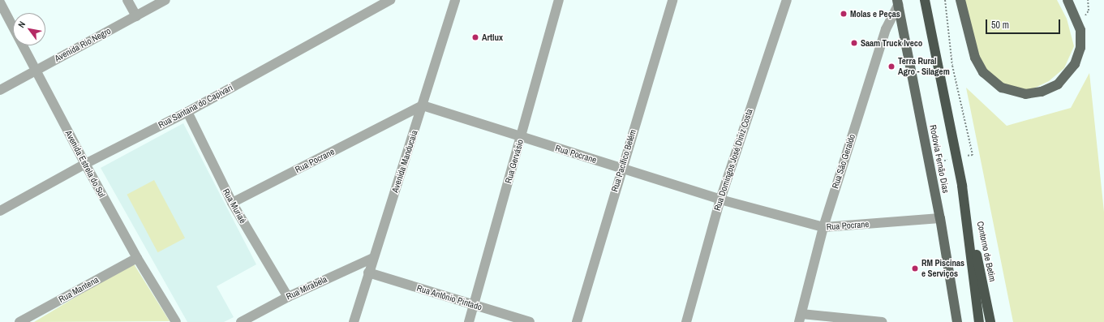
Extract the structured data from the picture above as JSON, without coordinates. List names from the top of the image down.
{
  "streets": {
    "highway": ["Rodovia Fernão Dias", "Contorno de Betim"],
    "street": [
      "Avenida Rio Negro",
      "Rua Santana do Capivari",
      "Rua Pocrane",
      "Rua Domingos José Diniz Costa",
      "Rua Pacífico Belém",
      "Avenida Manducaia",
      "Rua Gervásio",
      "Rua São Geraldo",
      "Avenida Estrela do Sul",
      "Rua Muriaé",
      "Rua Mirabela",
      "Rua Mantena",
      "Rua Antônio Pintado"
    ]
  },
  "crossings": [
    ["Avenida Rio Negro", "Avenida Estrela do Sul"],
    ["Rua Santana do Capivari", "Avenida Estrela do Sul"],
    ["Rua Santana do Capivari", "Rua Muriaé"],
    ["Rua Pocrane", "Rodovia Fernão Dias"],
    ["Rua Pocrane", "Rua Domingos José Diniz Costa"],
    ["Rua Pocrane", "Rua Pacífico Belém"],
    ["Rua Pocrane", "Avenida Manducaia"],
    ["Rua Pocrane", "Rua Gervásio"],
    ["Rua Pocrane", "Rua São Geraldo"],
    ["Rua Pocrane", "Rua Muriaé"],
    ["Rodovia Fernão Dias", "Rua São Geraldo"],
    ["Rodovia Fernão Dias", "Contorno de Betim"],
    ["Avenida Manducaia", "Rua Mirabela"],
    ["Avenida Manducaia", "Rua Antônio Pintado"],
    ["Rua Gervásio", "Rua Antônio Pintado"],
    ["Avenida Estrela do Sul", "Rua Mantena"],
    ["Rua Muriaé", "Rua Mirabela"]
  ],
  "places": [
    "Molas e Peças",
    "Artlux",
    "Saam Truck Iveco",
    "Terra Rural Agro - Silagem",
    "RM Piscinas e Serviços"
  ],
  "scale_bar": "50 m",
  "north": "top left"
}
